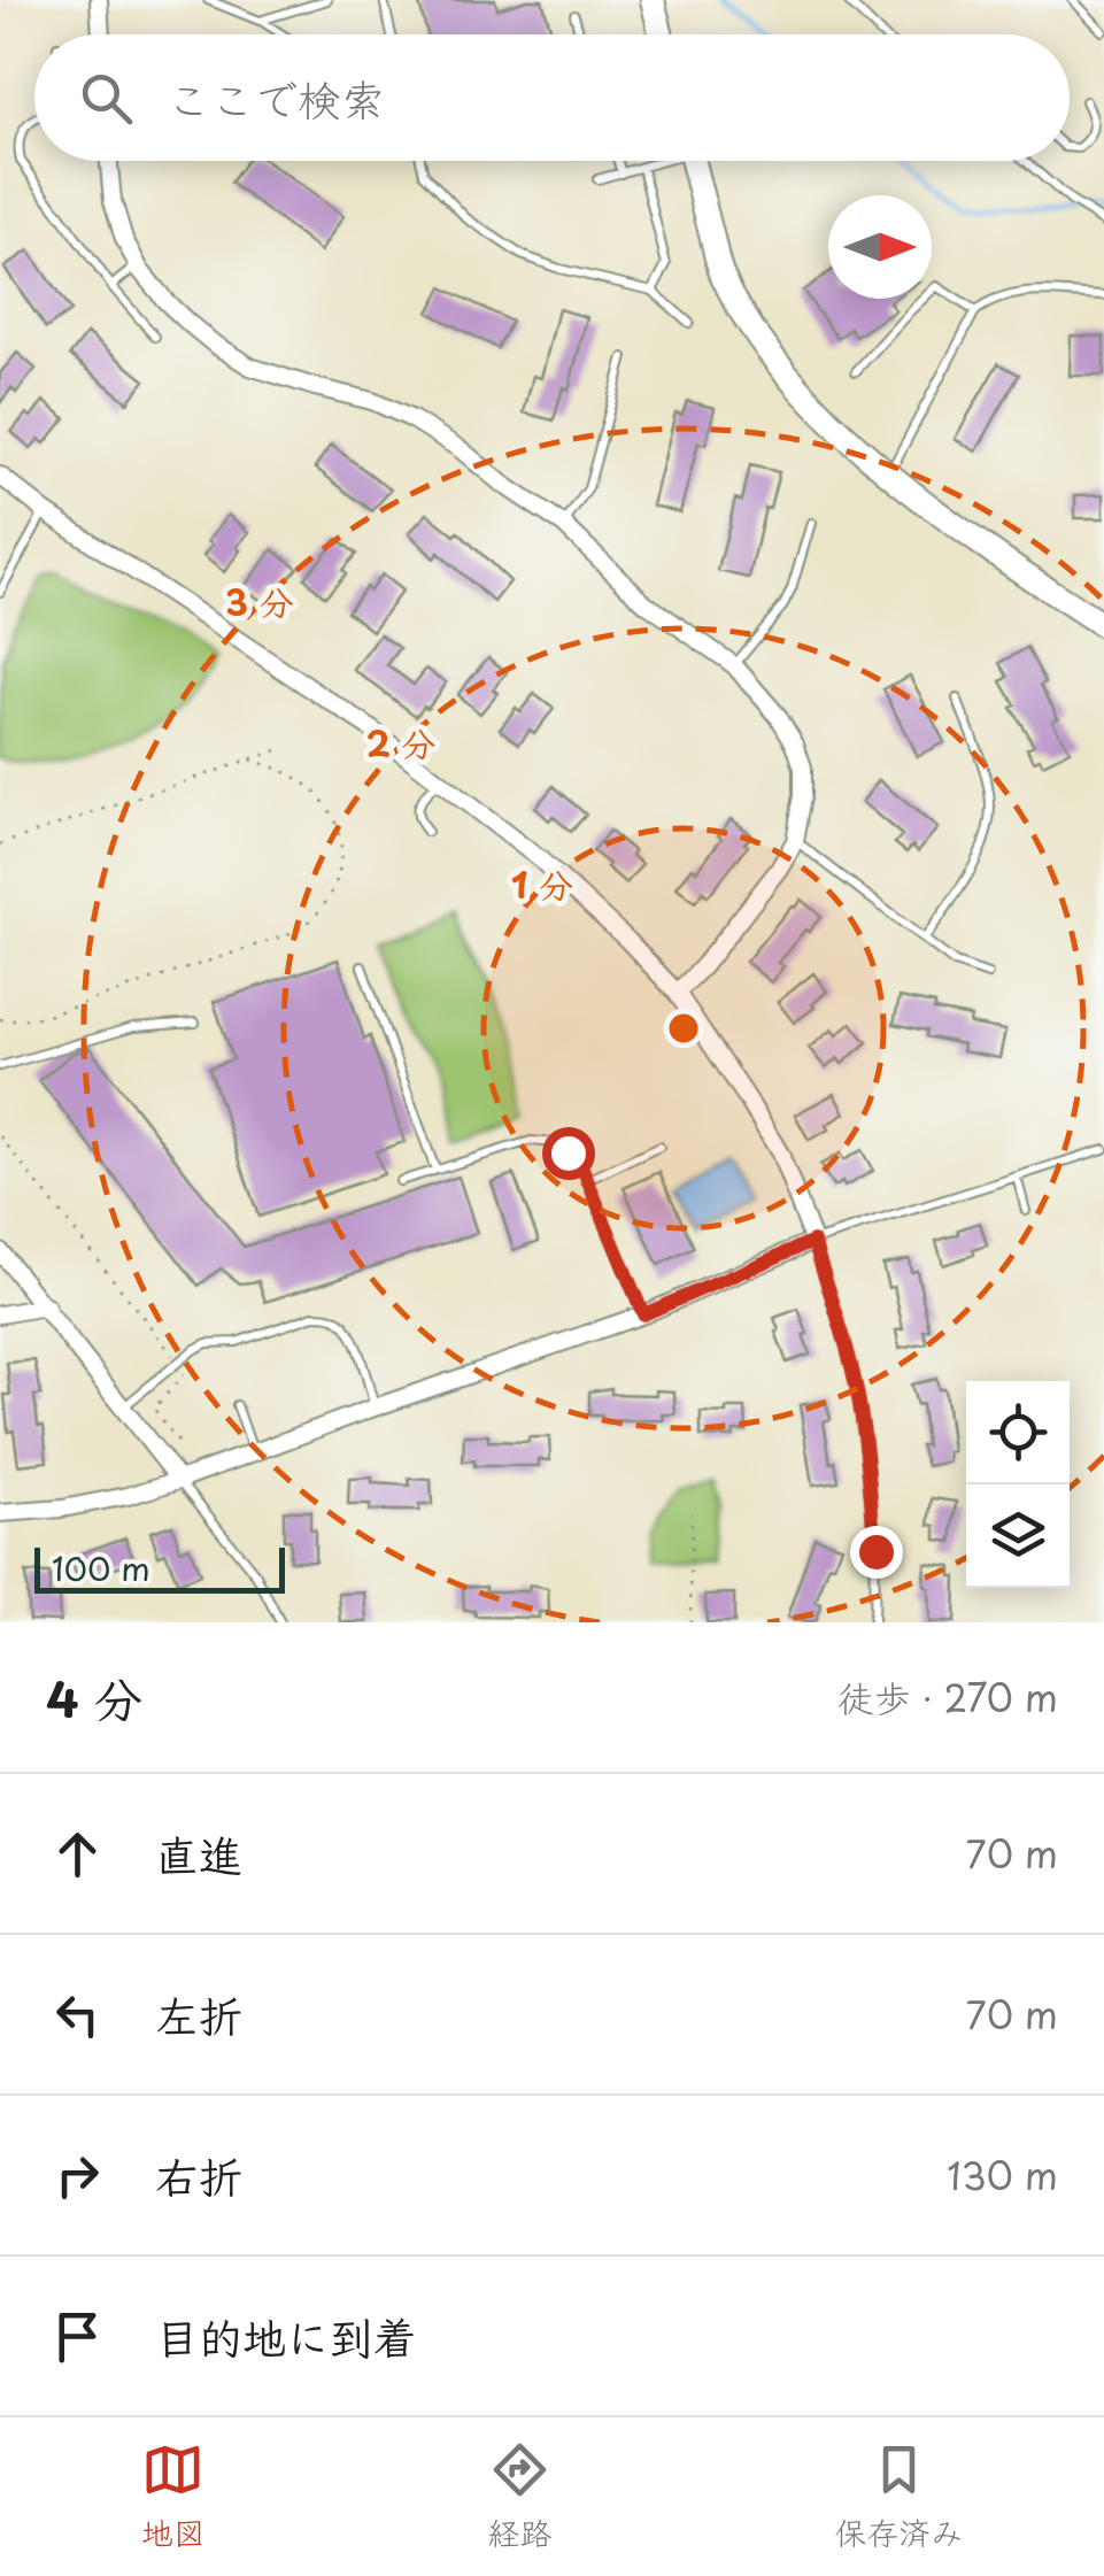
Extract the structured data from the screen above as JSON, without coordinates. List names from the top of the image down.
{
  "scale_bar": "100 m",
  "north": "right",
  "page": {
    "search": "ここで検索",
    "scale": "100 m",
    "heading": ["4 分", "徒歩 · 270 m"],
    "list": [
      ["直進", "70 m"],
      ["左折", "70 m"],
      ["右折", "130 m"],
      "目的地に到着"
    ],
    "nav": ["地図", "経路", "保存済み"]
  },
  "rings": ["3 分", "2 分", "1 分"]
}
